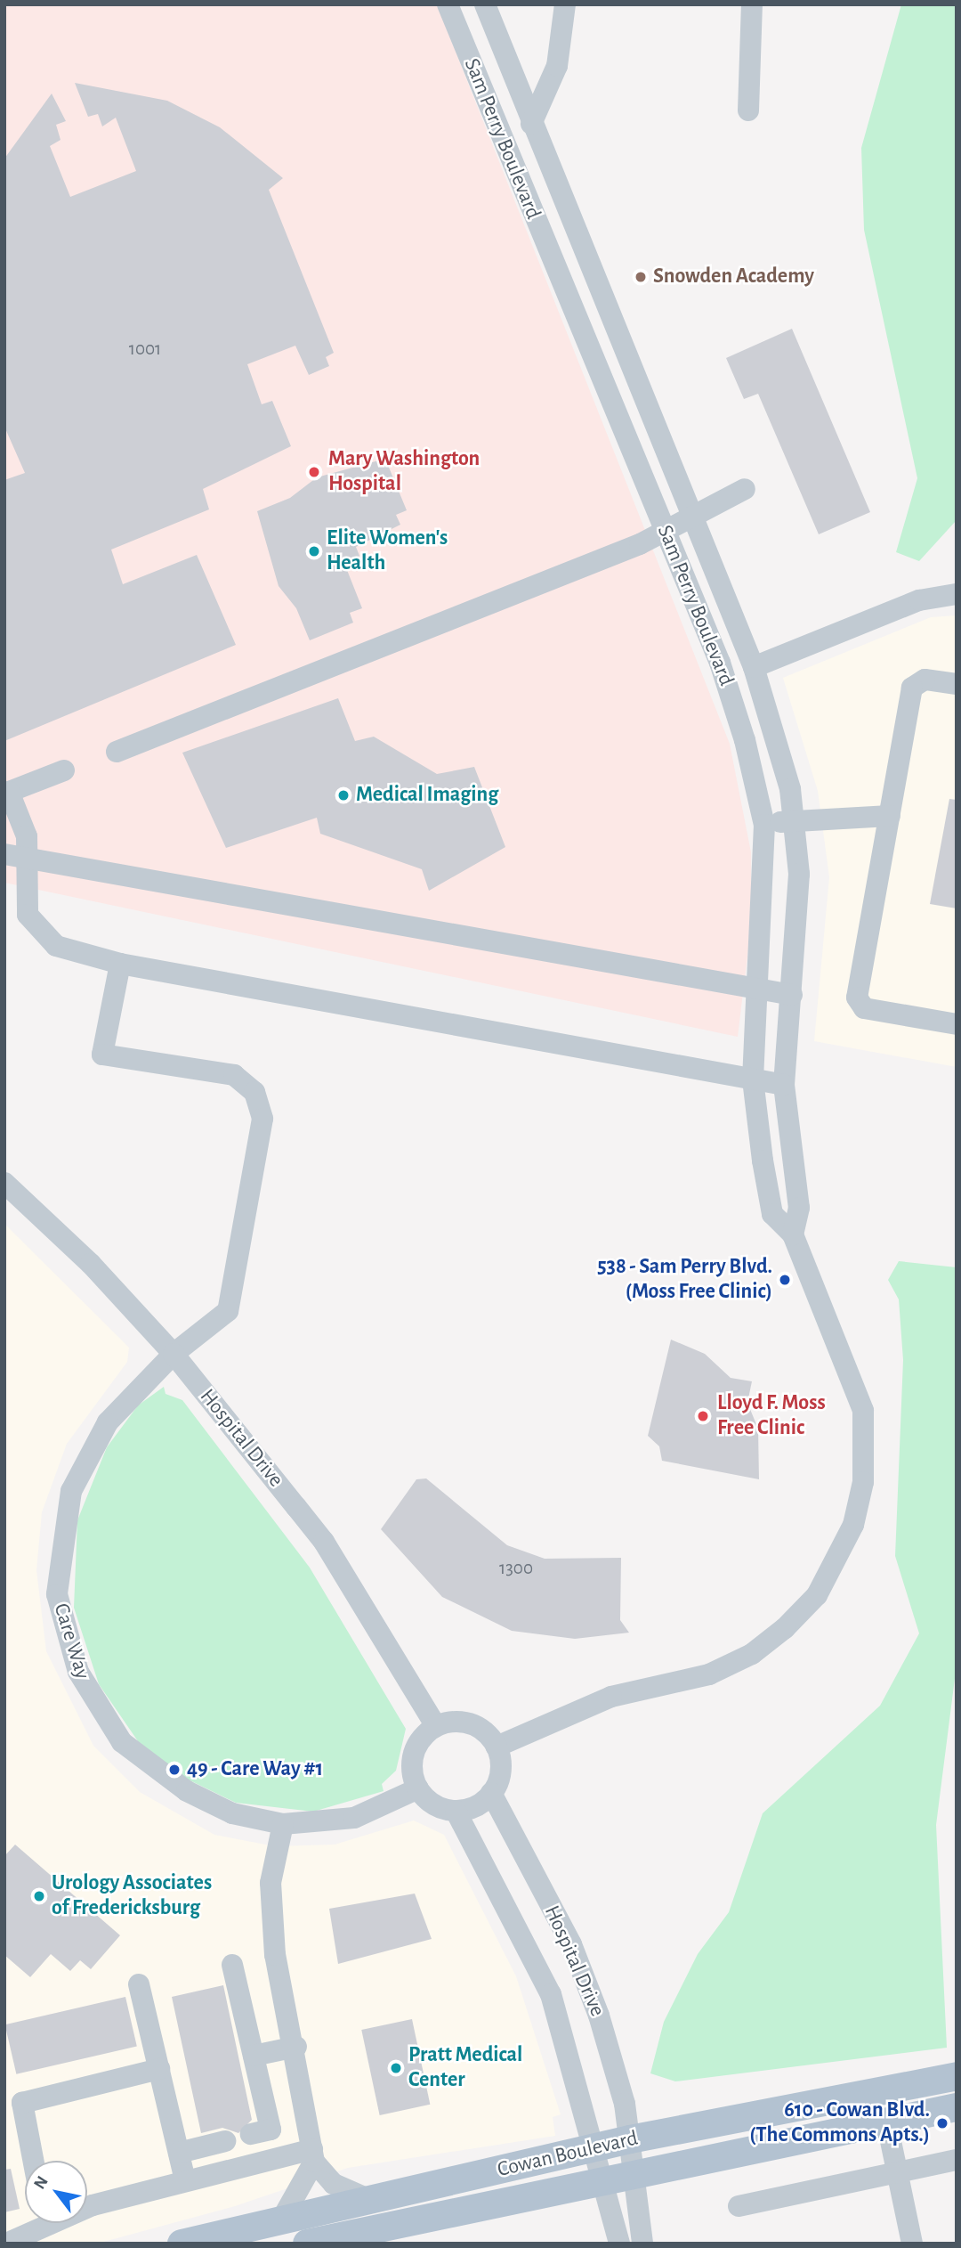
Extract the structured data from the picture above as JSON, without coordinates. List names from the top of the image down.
{
  "streets": {
    "main road": ["Cowan Boulevard"],
    "street": ["Sam Perry Boulevard", "Hospital Drive", "Care Way"]
  },
  "crossings": [
    ["Sam Perry Boulevard", "Hospital Drive"],
    ["Sam Perry Boulevard", "Care Way"],
    ["Hospital Drive", "Care Way"],
    ["Hospital Drive", "Cowan Boulevard"]
  ],
  "places": [
    "Snowden Academy",
    "Mary Washington Hospital",
    "Elite Women's Health",
    "Medical Imaging",
    "538 - Sam Perry Blvd. (Moss Free Clinic)",
    "Lloyd F. Moss Free Clinic",
    "49 - Care Way #1",
    "Urology Associates of Fredericksburg",
    "Pratt Medical Center",
    "610 - Cowan Blvd. (The Commons Apts.)"
  ],
  "house_numbers": ["1001", "1300"],
  "north": "top left"
}
